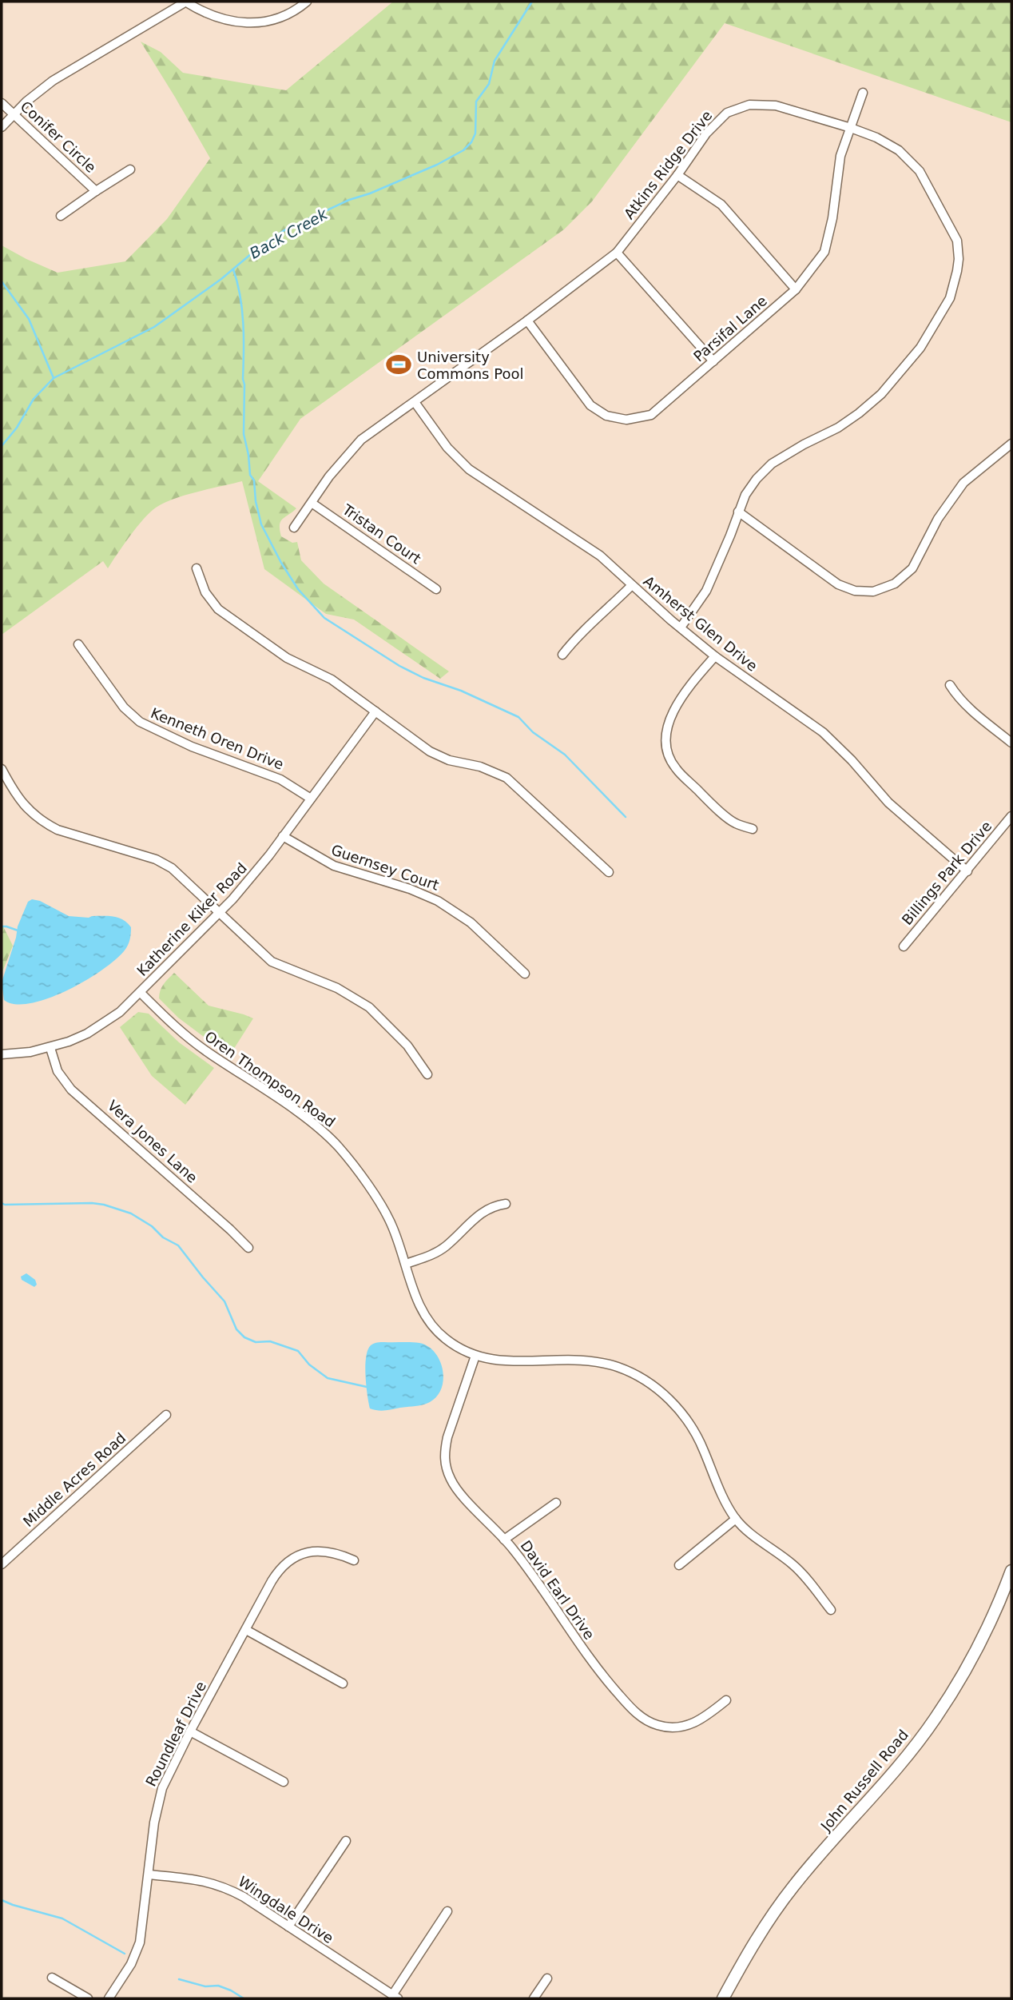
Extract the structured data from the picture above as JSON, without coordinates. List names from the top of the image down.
{
  "streets": {
    "street": [
      "Conifer Circle",
      "Atkins Ridge Drive",
      "Parsifal Lane",
      "Tristan Court",
      "Amherst Glen Drive",
      "Kenneth Oren Drive",
      "Guernsey Court",
      "Billings Park Drive",
      "Katherine Kiker Road",
      "Oren Thompson Road",
      "Vera Jones Lane",
      "Middle Acres Road",
      "David Earl Drive",
      "Roundleaf Drive",
      "John Russell Road",
      "Wingdale Drive"
    ]
  },
  "crossings": [
    ["Atkins Ridge Drive", "Parsifal Lane"],
    ["Atkins Ridge Drive", "Tristan Court"],
    ["Atkins Ridge Drive", "Amherst Glen Drive"],
    ["Amherst Glen Drive", "Billings Park Drive"],
    ["Kenneth Oren Drive", "Katherine Kiker Road"],
    ["Guernsey Court", "Katherine Kiker Road"],
    ["Katherine Kiker Road", "Oren Thompson Road"],
    ["Katherine Kiker Road", "Vera Jones Lane"],
    ["Oren Thompson Road", "David Earl Drive"],
    ["Roundleaf Drive", "Wingdale Drive"]
  ],
  "water": ["Back Creek"],
  "places": {
    "sports": ["University Commons Pool"]
  }
}
